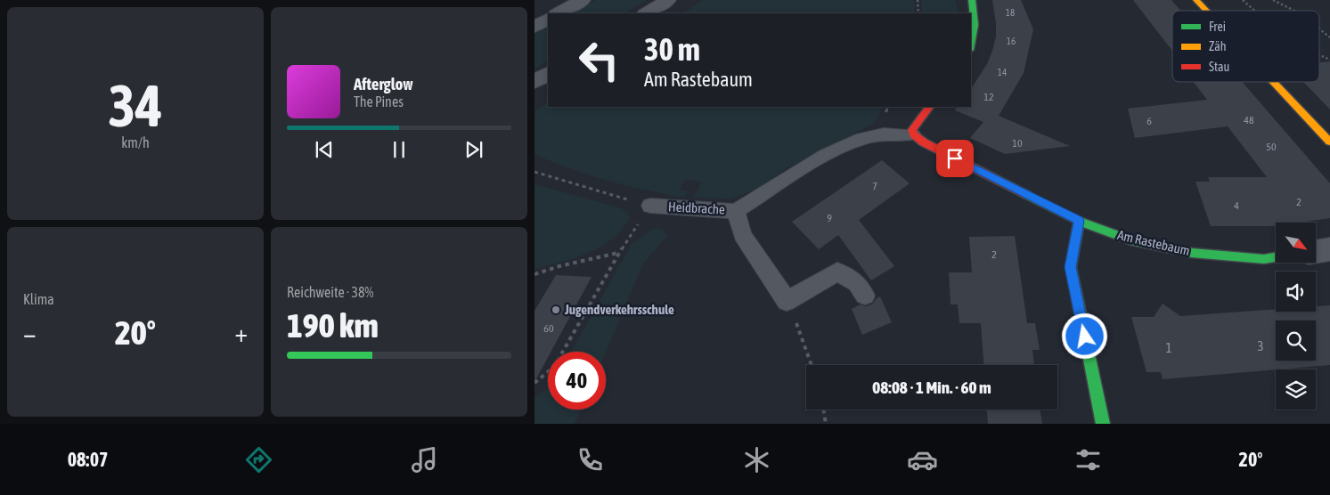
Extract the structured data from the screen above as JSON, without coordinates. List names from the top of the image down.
{
  "streets": {
    "street": ["Am Rastebaum"],
    "lane": ["Heidbrache"]
  },
  "places": ["Jugendverkehrsschule"],
  "house_numbers": [
    "18",
    "16",
    "14",
    "12",
    "48",
    "6",
    "10",
    "50",
    "7",
    "2",
    "4",
    "9",
    "2",
    "60",
    "3",
    "1"
  ],
  "legend": ["Frei", "Zäh", "Stau"],
  "north": "bottom right",
  "page": {
    "tile": [
      ["34", "km/h"],
      "Klima",
      ["Reichweite · 38%", "190 km"]
    ],
    "turn": ["30 m", "Am Rastebaum"],
    "song": ["Afterglow", "The Pines"],
    "heat": ["−", "20°", "+"],
    "limit": "40",
    "trip": "08:08 · 1 Min. · 60 m",
    "tabs": ["08:07", "20°"]
  }
}
